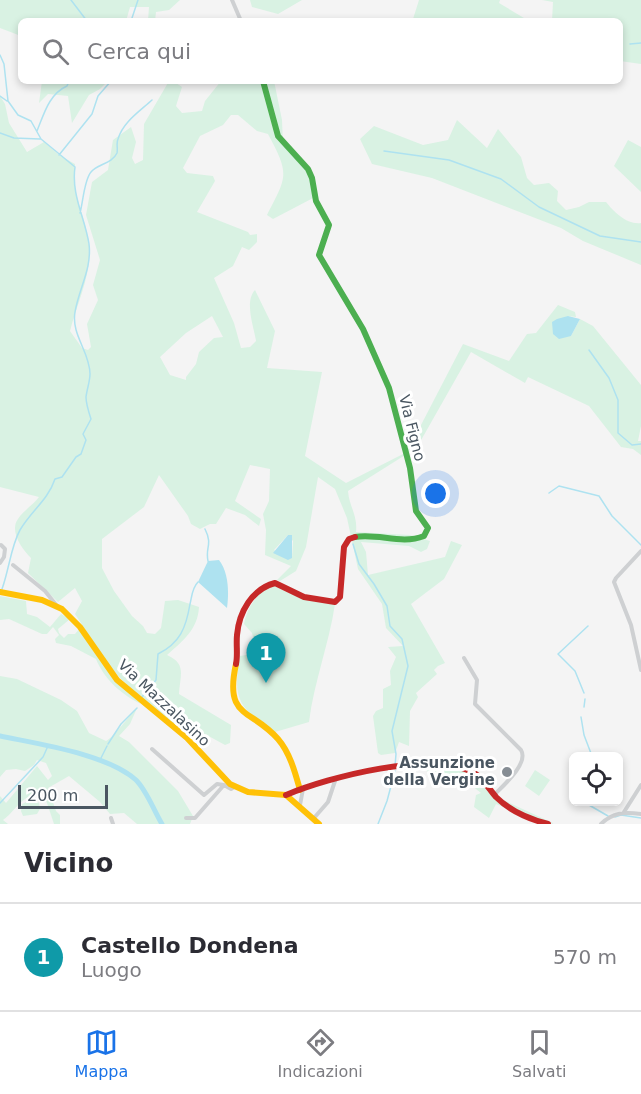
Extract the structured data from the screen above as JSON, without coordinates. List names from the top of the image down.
{
  "streets": {
    "street": ["Via Figno", "Via Mazzalasino"]
  },
  "places": ["Assunzione della Vergine"],
  "scale_bar": "200 m",
  "page": {
    "search": "Cerca qui",
    "pins": "1",
    "scale": "200 m",
    "heading": "Vicino",
    "list": [
      {
        "mark": "1",
        "name": "Castello Dondena",
        "note": "Luogo",
        "value": "570 m"
      }
    ],
    "nav": ["Mappa", "Indicazioni", "Salvati"]
  }
}
